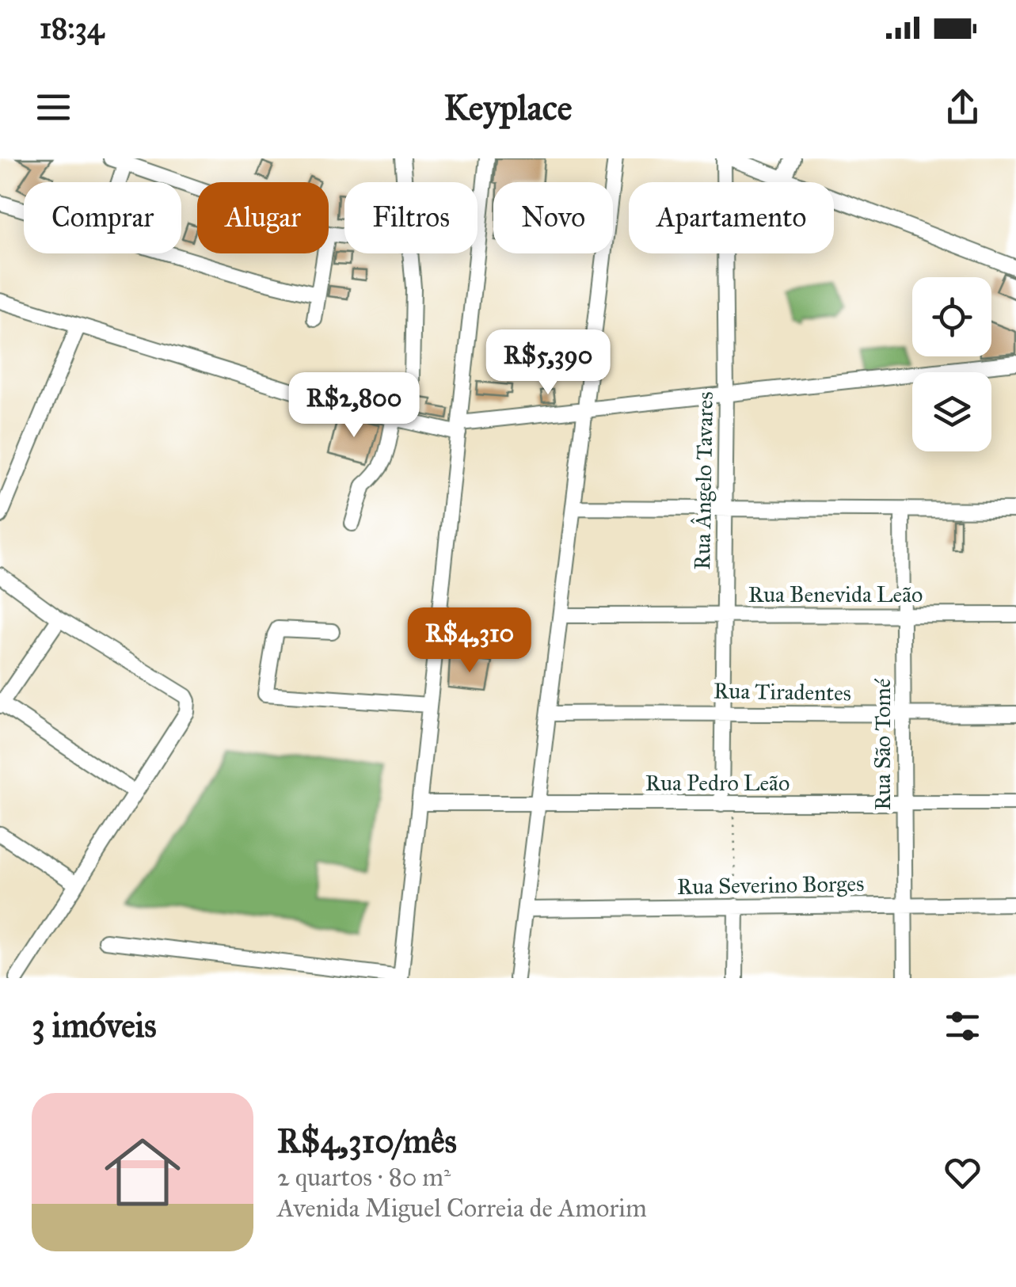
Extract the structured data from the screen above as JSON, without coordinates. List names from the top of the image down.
{
  "streets": {
    "street": [
      "Rua Ângelo Tavares",
      "Rua Benevida Leão",
      "Rua Tiradentes",
      "Rua São Tomé",
      "Rua Pedro Leão",
      "Rua Severino Borges"
    ]
  },
  "crossings": [
    ["Rua Ângelo Tavares", "Rua Benevida Leão"],
    ["Rua Ângelo Tavares", "Rua Tiradentes"],
    ["Rua Ângelo Tavares", "Rua Pedro Leão"],
    ["Rua Benevida Leão", "Rua São Tomé"],
    ["Rua Tiradentes", "Rua São Tomé"],
    ["Rua São Tomé", "Rua Pedro Leão"],
    ["Rua São Tomé", "Rua Severino Borges"]
  ],
  "page": {
    "status": "18:34",
    "header": "Keyplace",
    "chip": [
      "Comprar",
      "Alugar",
      "Filtros",
      "Novo",
      "Apartamento"
    ],
    "price": ["R$5,390", "R$2,800", "R$4,310"],
    "heading": "3 imóveis",
    "list": [
      {
        "name": "R$4,310/mês",
        "note": "2 quartos · 80 m² · Avenida Miguel Correia de Amorim"
      }
    ]
  }
}
